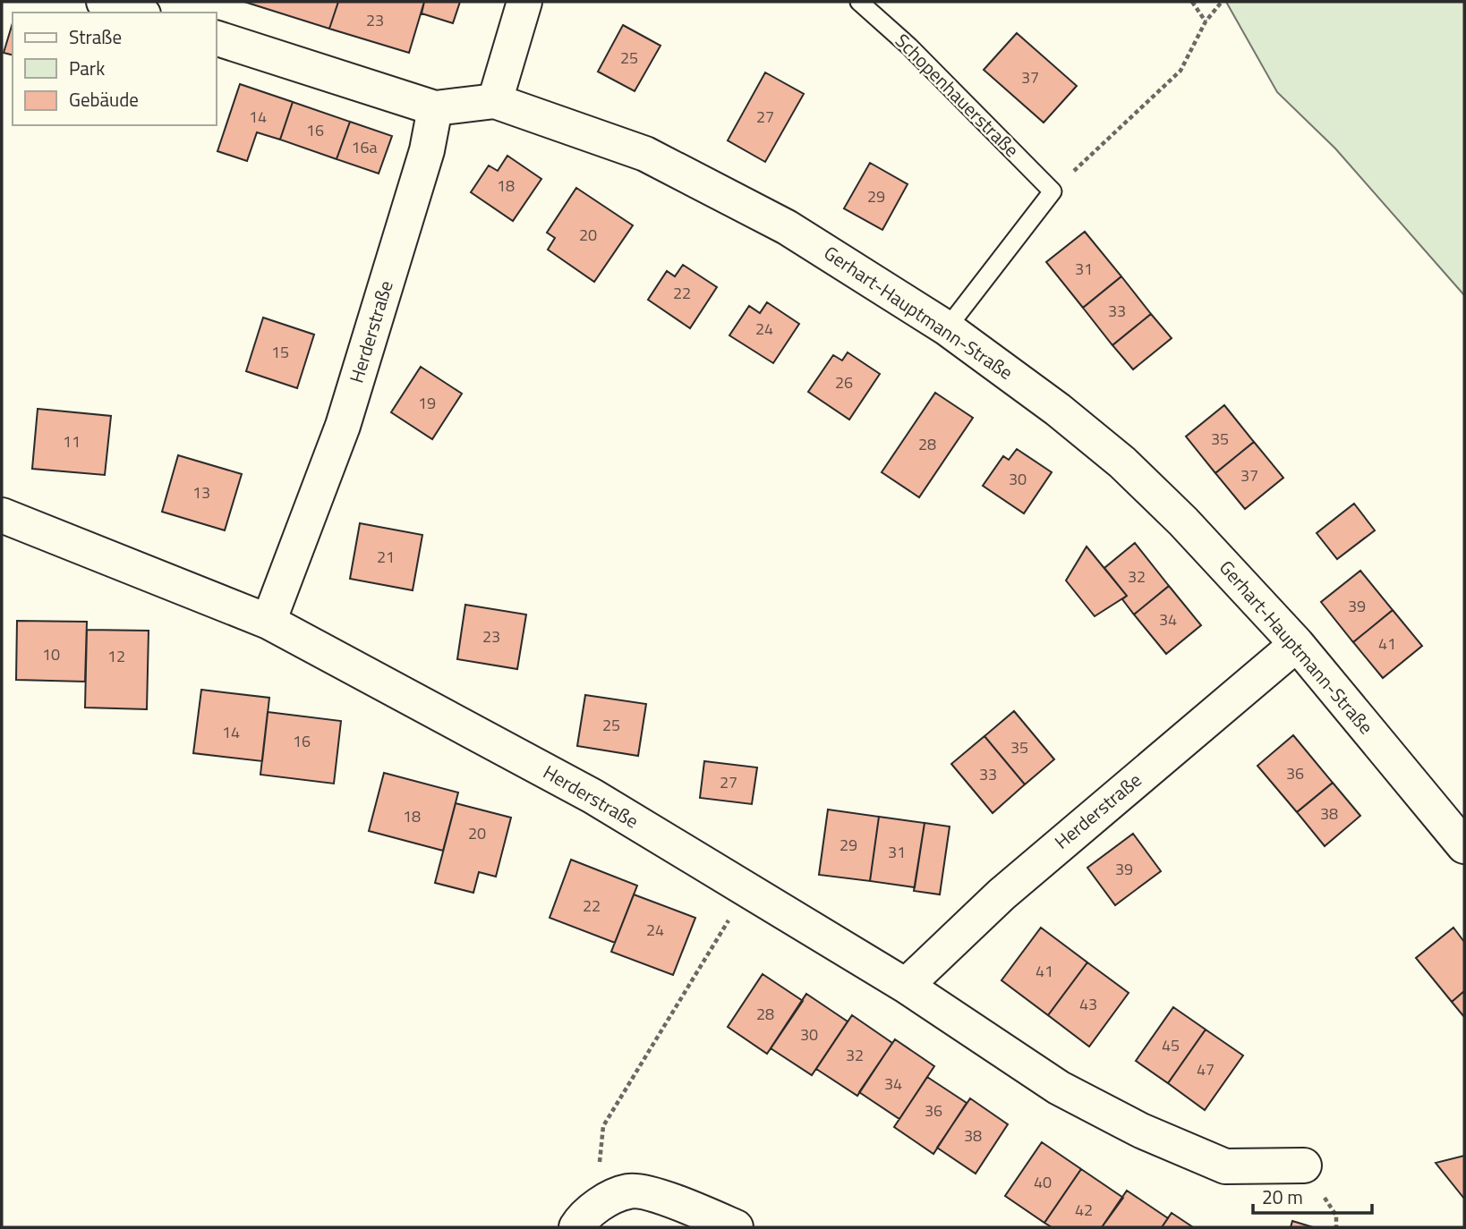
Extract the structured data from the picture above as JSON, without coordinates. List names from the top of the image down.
{
  "streets": {
    "street": ["Gerhart-Hauptmann-Straße", "Herderstraße"],
    "lane": ["Schopenhauerstraße"]
  },
  "crossings": [
    ["Gerhart-Hauptmann-Straße", "Herderstraße"]
  ],
  "house_numbers": [
    "23",
    "25",
    "37",
    "14",
    "27",
    "16",
    "16a",
    "18",
    "29",
    "20",
    "31",
    "22",
    "33",
    "24",
    "15",
    "26",
    "19",
    "35",
    "11",
    "28",
    "37",
    "30",
    "13",
    "21",
    "32",
    "39",
    "34",
    "23",
    "41",
    "10",
    "12",
    "25",
    "14",
    "16",
    "35",
    "36",
    "33",
    "27",
    "38",
    "18",
    "20",
    "29",
    "31",
    "39",
    "22",
    "24",
    "41",
    "43",
    "28",
    "30",
    "45",
    "32",
    "47",
    "34",
    "36",
    "38",
    "40",
    "42"
  ],
  "legend": ["Straße", "Park", "Gebäude"],
  "scale_bar": "20 m"
}
